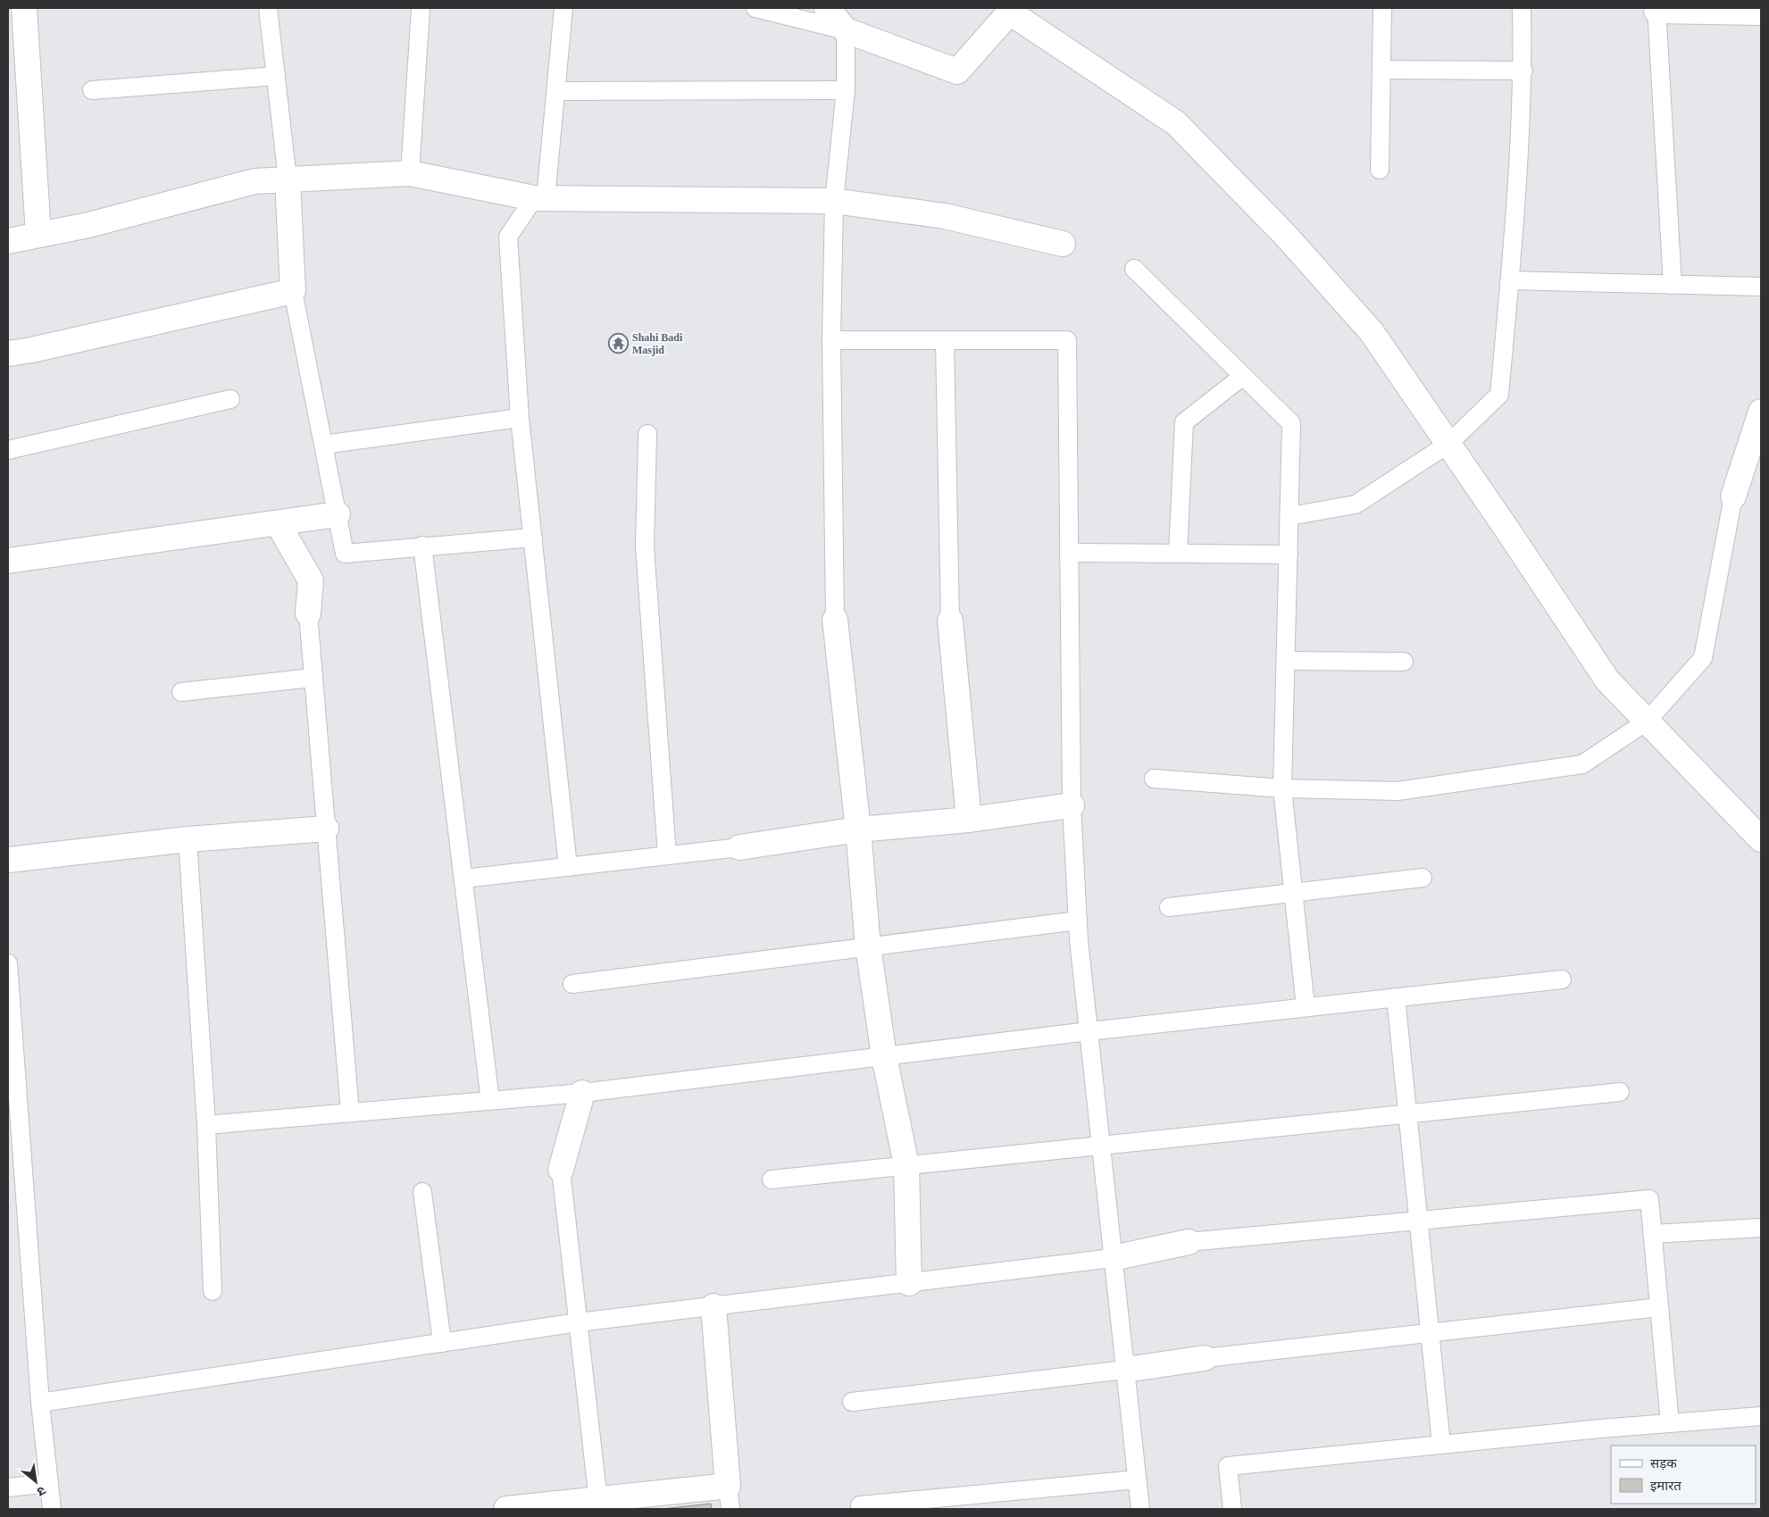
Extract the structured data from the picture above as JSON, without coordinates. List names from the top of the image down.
{
  "places": {
    "temple": ["Shahi Badi Masjid"]
  },
  "legend": ["सड़क", "इमारत"],
  "north": "bottom right"
}
